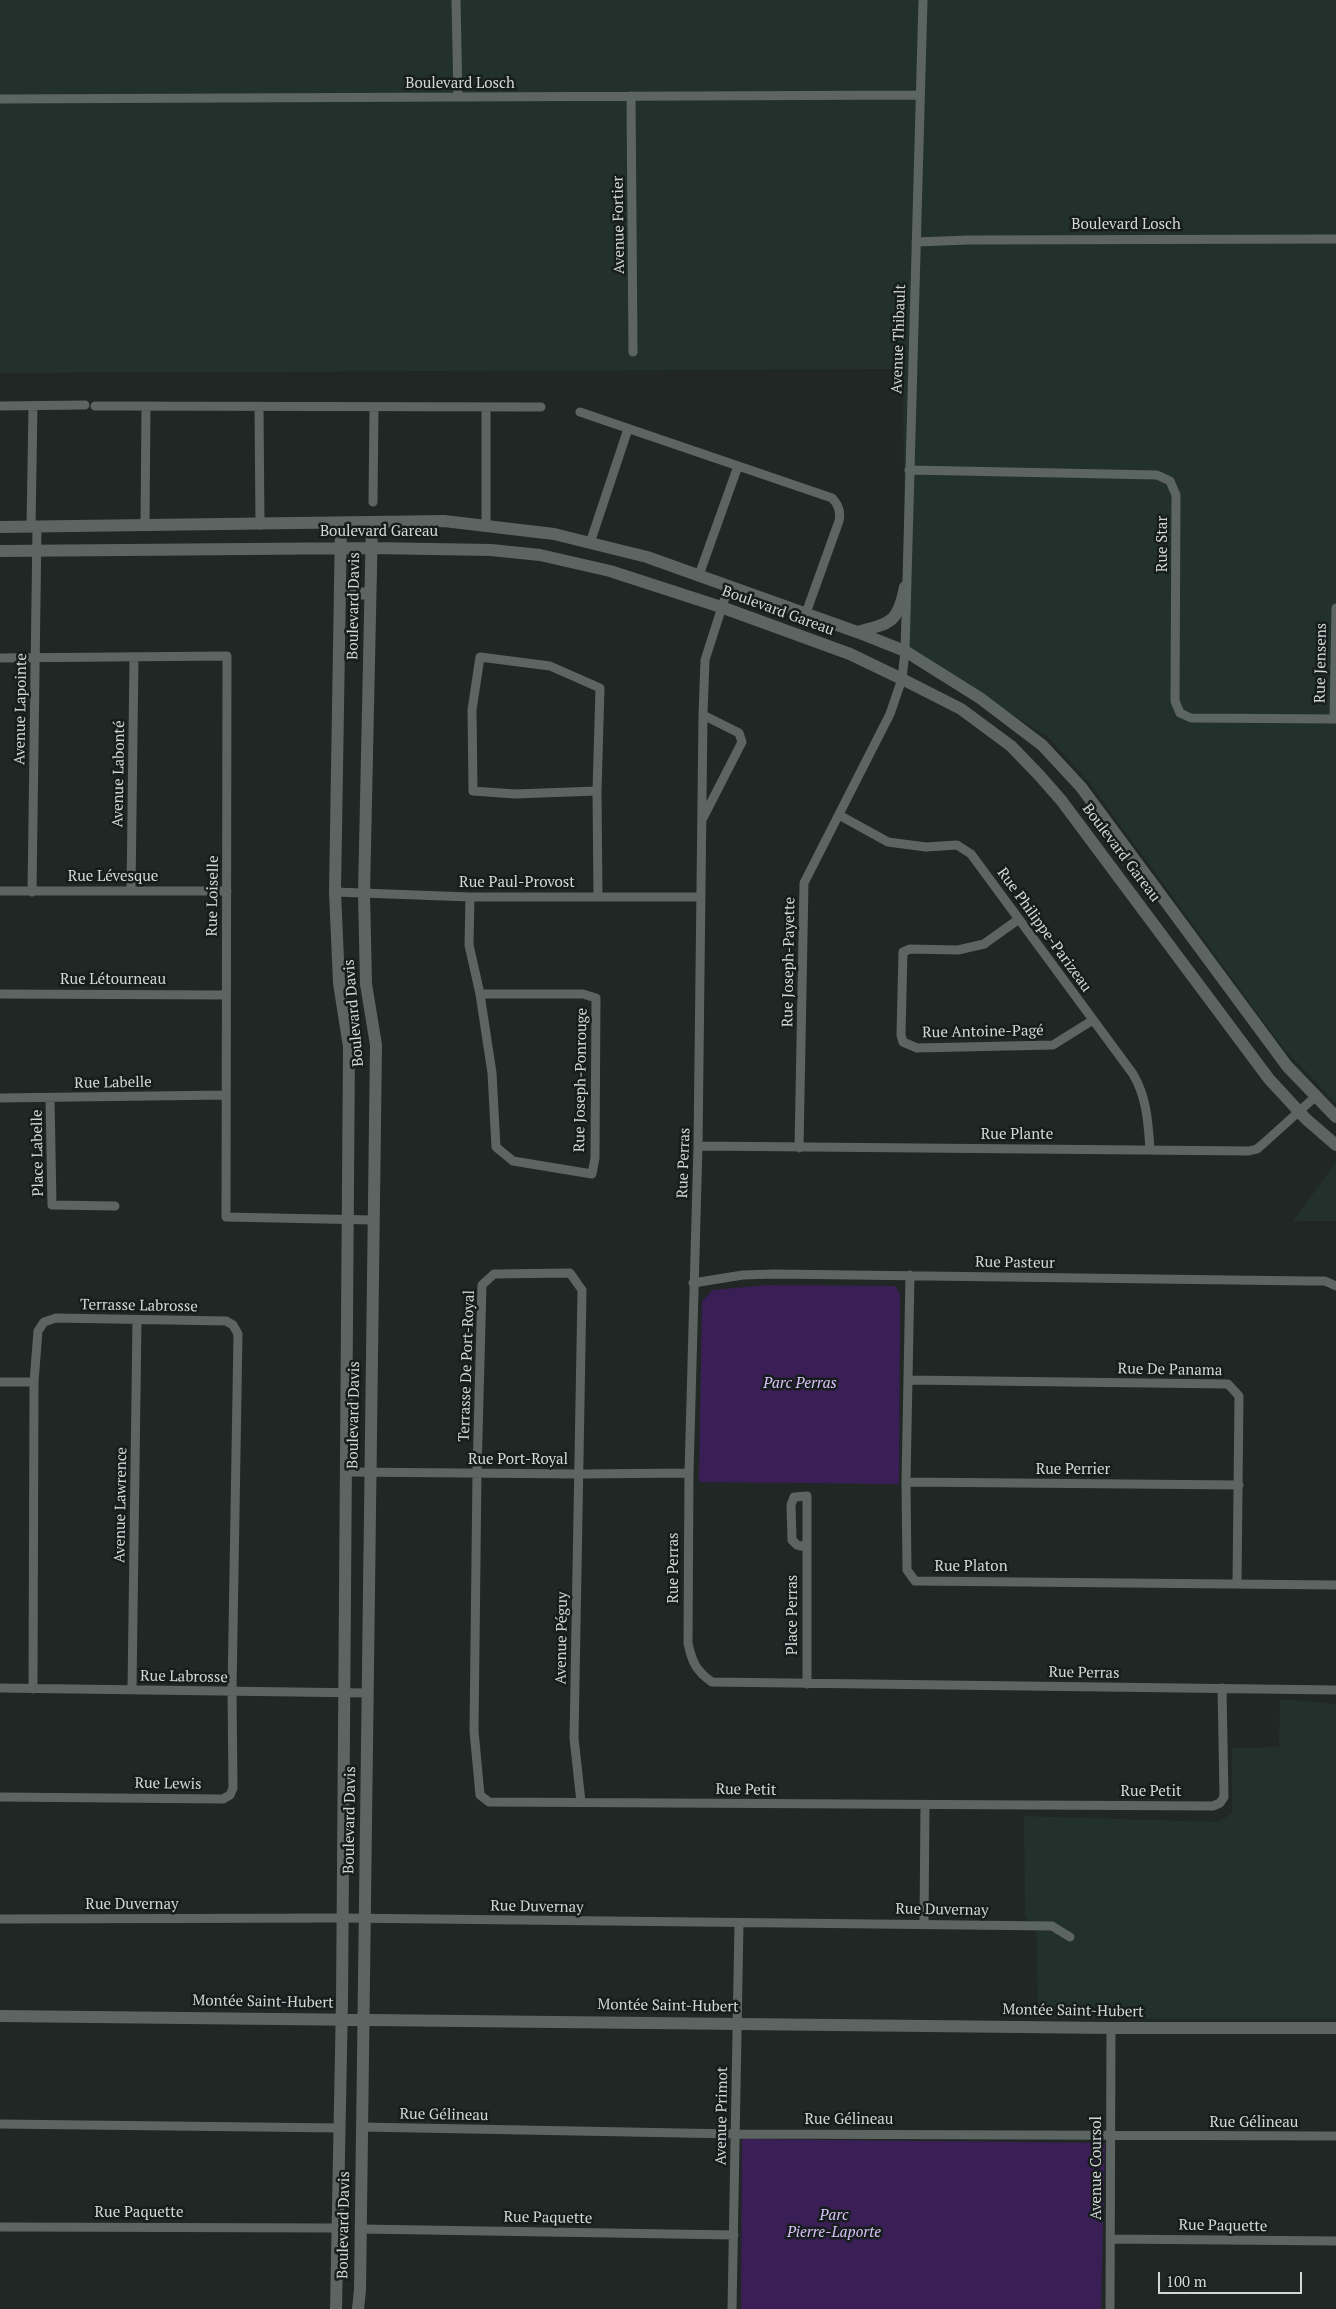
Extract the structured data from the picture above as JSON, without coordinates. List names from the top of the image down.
{
  "streets": {
    "street": [
      "Boulevard Losch",
      "Avenue Fortier",
      "Avenue Thibault",
      "Boulevard Gareau",
      "Rue Star",
      "Boulevard Davis",
      "Rue Jensens",
      "Avenue Lapointe",
      "Avenue Labonté",
      "Rue Lévesque",
      "Rue Paul-Provost",
      "Rue Loiselle",
      "Rue Philippe-Parizeau",
      "Rue Joseph-Payette",
      "Rue Létourneau",
      "Rue Antoine-Pagé",
      "Rue Joseph-Ponrouge",
      "Rue Labelle",
      "Rue Plante",
      "Place Labelle",
      "Rue Perras",
      "Rue Pasteur",
      "Terrasse Labrosse",
      "Terrasse De Port-Royal",
      "Rue De Panama",
      "Rue Port-Royal",
      "Rue Perrier",
      "Avenue Lawrence",
      "Rue Platon",
      "Place Perras",
      "Avenue Péguy",
      "Rue Labrosse",
      "Rue Lewis",
      "Rue Petit",
      "Rue Duvernay",
      "Montée Saint-Hubert",
      "Rue Gélineau",
      "Avenue Primot",
      "Avenue Coursol",
      "Rue Paquette"
    ]
  },
  "crossings": [
    ["Boulevard Losch", "Avenue Fortier"],
    ["Boulevard Losch", "Avenue Thibault"],
    ["Avenue Thibault", "Boulevard Gareau"],
    ["Avenue Thibault", "Rue Star"],
    ["Avenue Thibault", "Rue Joseph-Payette"],
    ["Boulevard Gareau", "Boulevard Davis"],
    ["Boulevard Gareau", "Avenue Lapointe"],
    ["Boulevard Gareau", "Rue Joseph-Payette"],
    ["Boulevard Gareau", "Rue Plante"],
    ["Boulevard Gareau", "Rue Perras"],
    ["Rue Star", "Rue Jensens"],
    ["Boulevard Davis", "Rue Paul-Provost"],
    ["Boulevard Davis", "Rue Loiselle"],
    ["Boulevard Davis", "Rue Port-Royal"],
    ["Boulevard Davis", "Rue Labrosse"],
    ["Boulevard Davis", "Rue Duvernay"],
    ["Boulevard Davis", "Montée Saint-Hubert"],
    ["Boulevard Davis", "Rue Gélineau"],
    ["Boulevard Davis", "Rue Paquette"],
    ["Avenue Lapointe", "Rue Lévesque"],
    ["Avenue Lapointe", "Rue Loiselle"],
    ["Avenue Labonté", "Rue Lévesque"],
    ["Avenue Labonté", "Rue Loiselle"],
    ["Rue Lévesque", "Rue Loiselle"],
    ["Rue Paul-Provost", "Rue Joseph-Ponrouge"],
    ["Rue Paul-Provost", "Rue Perras"],
    ["Rue Loiselle", "Rue Létourneau"],
    ["Rue Loiselle", "Rue Labelle"],
    ["Rue Philippe-Parizeau", "Rue Joseph-Payette"],
    ["Rue Philippe-Parizeau", "Rue Antoine-Pagé"],
    ["Rue Philippe-Parizeau", "Rue Plante"],
    ["Rue Joseph-Payette", "Rue Plante"],
    ["Rue Labelle", "Place Labelle"],
    ["Rue Plante", "Rue Perras"],
    ["Rue Perras", "Rue Pasteur"],
    ["Rue Perras", "Rue Port-Royal"],
    ["Rue Perras", "Place Perras"],
    ["Rue Perras", "Rue Petit"],
    ["Rue Pasteur", "Rue Platon"],
    ["Terrasse Labrosse", "Avenue Lawrence"],
    ["Terrasse Labrosse", "Rue Labrosse"],
    ["Terrasse Labrosse", "Rue Lewis"],
    ["Terrasse De Port-Royal", "Rue Port-Royal"],
    ["Terrasse De Port-Royal", "Avenue Péguy"],
    ["Terrasse De Port-Royal", "Rue Petit"],
    ["Rue De Panama", "Rue Perrier"],
    ["Rue De Panama", "Rue Platon"],
    ["Rue Port-Royal", "Avenue Péguy"],
    ["Rue Port-Royal", "Rue Petit"],
    ["Rue Perrier", "Rue Platon"],
    ["Avenue Lawrence", "Rue Labrosse"],
    ["Avenue Péguy", "Rue Petit"],
    ["Rue Labrosse", "Rue Lewis"],
    ["Rue Duvernay", "Avenue Primot"],
    ["Montée Saint-Hubert", "Avenue Primot"],
    ["Montée Saint-Hubert", "Avenue Coursol"],
    ["Rue Gélineau", "Avenue Primot"],
    ["Rue Gélineau", "Avenue Coursol"],
    ["Avenue Primot", "Rue Paquette"],
    ["Avenue Coursol", "Rue Paquette"]
  ],
  "parks": ["Parc Perras", "Parc Pierre-Laporte"],
  "scale_bar": "100 m"
}
